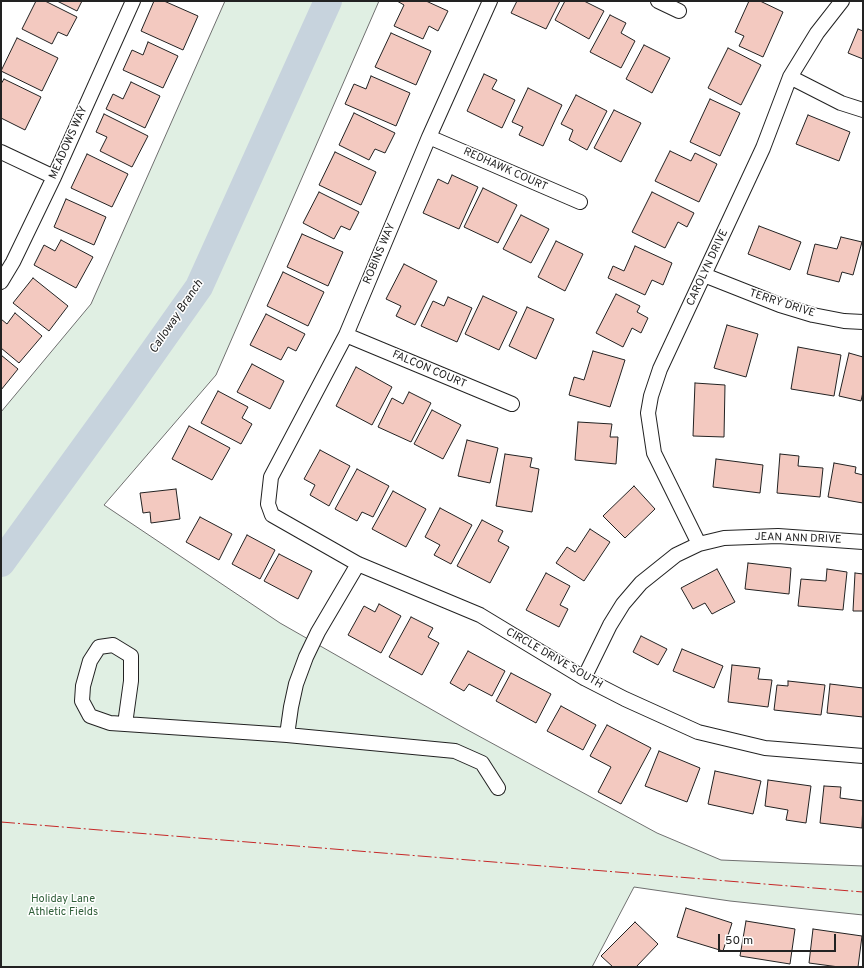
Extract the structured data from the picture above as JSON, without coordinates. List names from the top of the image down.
{
  "streets": {
    "street": [
      "MEADOWS WAY",
      "REDHAWK COURT",
      "ROBINS WAY",
      "CAROLYN DRIVE",
      "TERRY DRIVE",
      "FALCON COURT",
      "JEAN ANN DRIVE",
      "CIRCLE DRIVE SOUTH"
    ]
  },
  "crossings": [
    ["REDHAWK COURT", "ROBINS WAY"],
    ["ROBINS WAY", "FALCON COURT"],
    ["ROBINS WAY", "CIRCLE DRIVE SOUTH"],
    ["CAROLYN DRIVE", "TERRY DRIVE"],
    ["CAROLYN DRIVE", "JEAN ANN DRIVE"],
    ["JEAN ANN DRIVE", "CIRCLE DRIVE SOUTH"]
  ],
  "water": ["Calloway Branch"],
  "parks": ["Holiday Lane Athletic Fields"],
  "scale_bar": "50 m"
}
